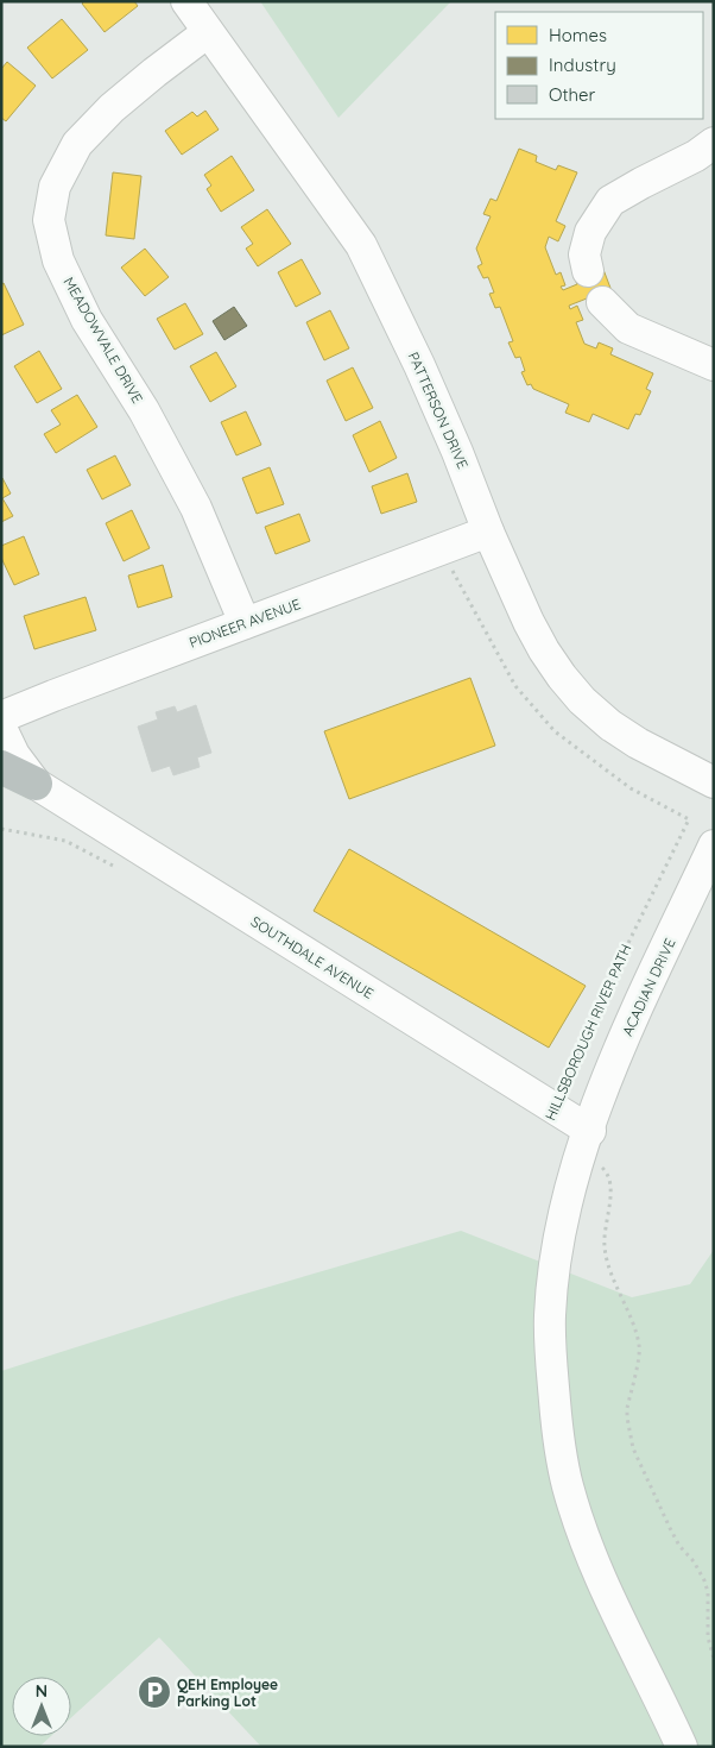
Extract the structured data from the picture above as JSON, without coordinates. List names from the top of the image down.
{
  "streets": {
    "street": [
      "MEADOWVALE DRIVE",
      "PATTERSON DRIVE",
      "PIONEER AVENUE",
      "SOUTHDALE AVENUE",
      "ACADIAN DRIVE"
    ],
    "path": ["HILLSBOROUGH RIVER PATH"]
  },
  "crossings": [
    ["MEADOWVALE DRIVE", "PATTERSON DRIVE"],
    ["MEADOWVALE DRIVE", "PIONEER AVENUE"],
    ["PATTERSON DRIVE", "PIONEER AVENUE"],
    ["SOUTHDALE AVENUE", "ACADIAN DRIVE"]
  ],
  "places": {
    "parking": ["QEH Employee Parking Lot"]
  },
  "legend": ["Homes", "Industry", "Other"],
  "north": "top"
}
